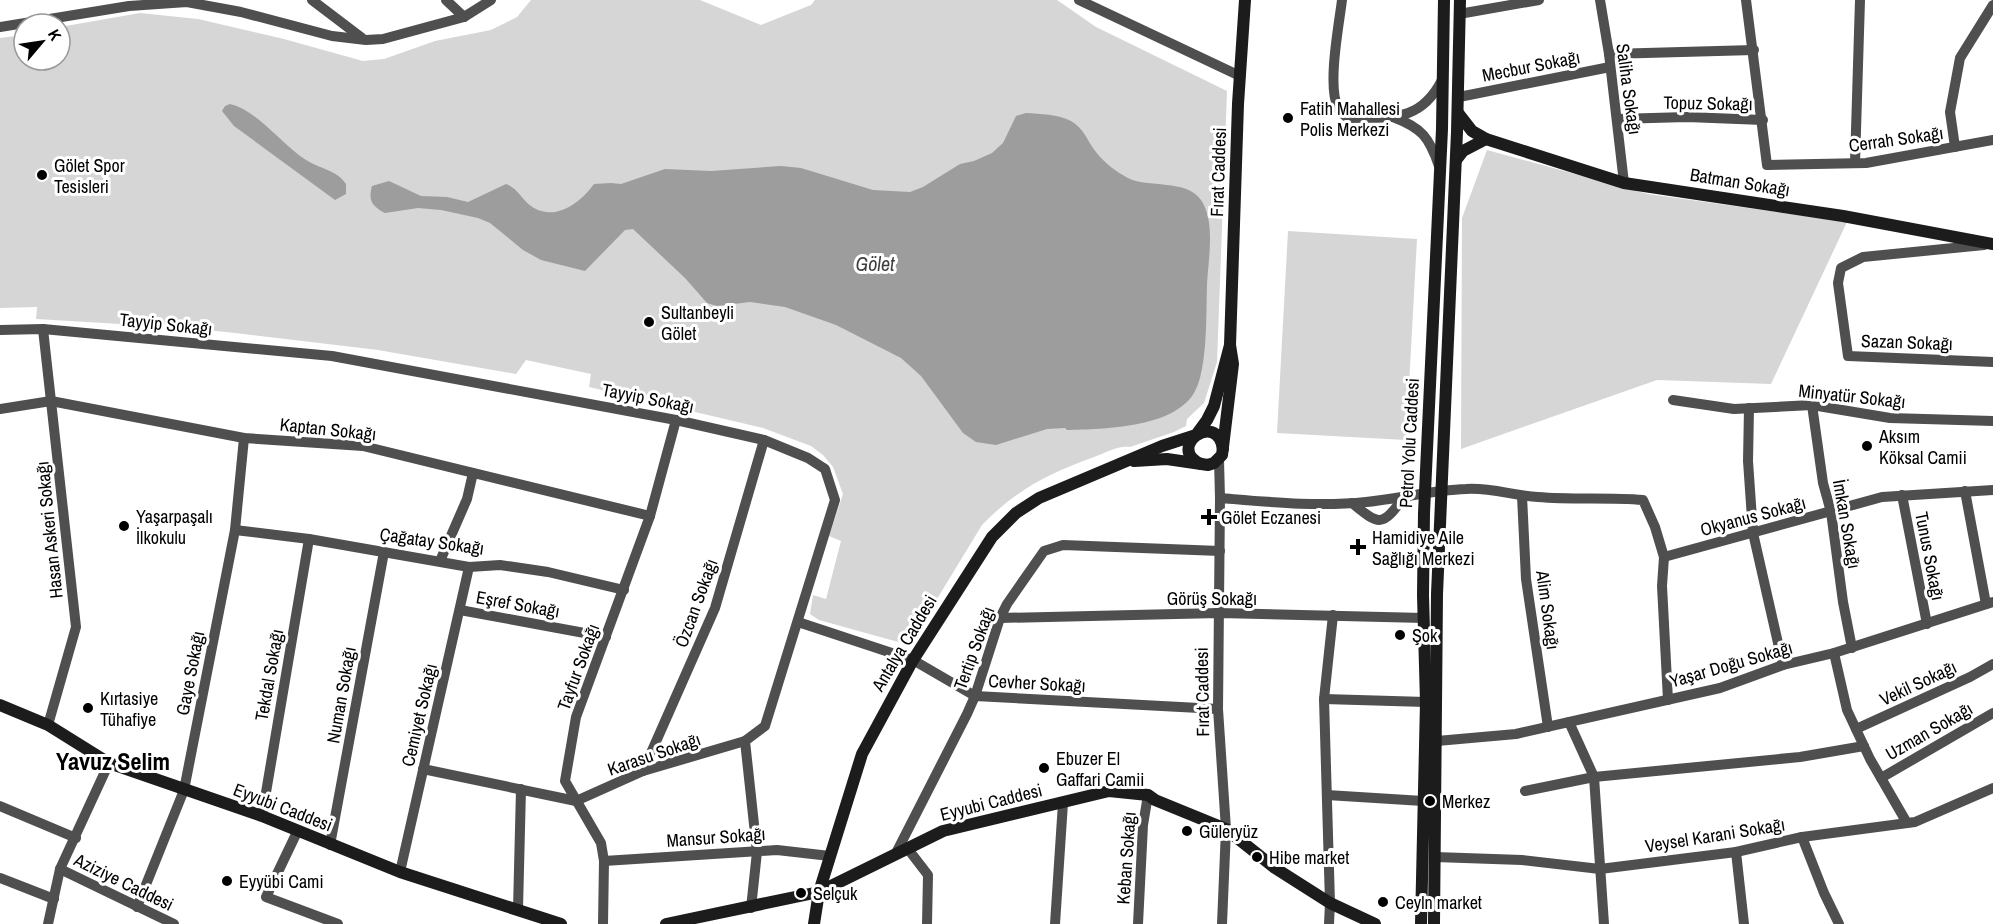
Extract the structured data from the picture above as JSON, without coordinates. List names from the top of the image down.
{
  "streets": {
    "street": [
      "Mecbur Sokağı",
      "Saliha Sokağı",
      "Topuz Sokağı",
      "Cerrah Sokağı",
      "Fırat Caddesi",
      "Batman Sokağı",
      "Tayyip Sokağı",
      "Sazan Sokağı",
      "Minyatür Sokağı",
      "Kaptan Sokağı",
      "Petrol Yolu Caddesi",
      "Okyanus Sokağı",
      "İmkan Sokağı",
      "Hasan Askeri Sokağı",
      "Çağatay Sokağı",
      "Tunus Sokağı",
      "Görüş Sokağı",
      "Özcan Sokağı",
      "Eşref Sokağı",
      "Alim Sokağı",
      "Antalya Caddesi",
      "Tertip Sokağı",
      "Yaşar Doğu Sokağı",
      "Tayfur Sokağı",
      "Gaye Sokağı",
      "Tekdal Sokağı",
      "Cevher Sokağı",
      "Vekil Sokağı",
      "Numan Sokağı",
      "Cemiyet Sokağı",
      "Uzman Sokağı",
      "Karasu Sokağı",
      "Eyyubi Caddesi",
      "Veysel Karani Sokağı",
      "Mansur Sokağı",
      "Keban Sokağı",
      "Aziziye Caddesi"
    ]
  },
  "crossings": [
    ["Mecbur Sokağı", "Saliha Sokağı"],
    ["Mecbur Sokağı", "Petrol Yolu Caddesi"],
    ["Saliha Sokağı", "Topuz Sokağı"],
    ["Saliha Sokağı", "Batman Sokağı"],
    ["Topuz Sokağı", "Cerrah Sokağı"],
    ["Fırat Caddesi", "Görüş Sokağı"],
    ["Fırat Caddesi", "Tertip Sokağı"],
    ["Fırat Caddesi", "Cevher Sokağı"],
    ["Fırat Caddesi", "Eyyubi Caddesi"],
    ["Batman Sokağı", "Sazan Sokağı"],
    ["Tayyip Sokağı", "Hasan Askeri Sokağı"],
    ["Tayyip Sokağı", "Özcan Sokağı"],
    ["Tayyip Sokağı", "Tayfur Sokağı"],
    ["Tayyip Sokağı", "Cevher Sokağı"],
    ["Tayyip Sokağı", "Karasu Sokağı"],
    ["Minyatür Sokağı", "İmkan Sokağı"],
    ["Kaptan Sokağı", "Hasan Askeri Sokağı"],
    ["Kaptan Sokağı", "Tayfur Sokağı"],
    ["Kaptan Sokağı", "Gaye Sokağı"],
    ["Petrol Yolu Caddesi", "Görüş Sokağı"],
    ["Petrol Yolu Caddesi", "Yaşar Doğu Sokağı"],
    ["Petrol Yolu Caddesi", "Veysel Karani Sokağı"],
    ["Okyanus Sokağı", "İmkan Sokağı"],
    ["Okyanus Sokağı", "Tunus Sokağı"],
    ["İmkan Sokağı", "Yaşar Doğu Sokağı"],
    ["Hasan Askeri Sokağı", "Eyyubi Caddesi"],
    ["Çağatay Sokağı", "Tayfur Sokağı"],
    ["Çağatay Sokağı", "Gaye Sokağı"],
    ["Çağatay Sokağı", "Tekdal Sokağı"],
    ["Çağatay Sokağı", "Numan Sokağı"],
    ["Çağatay Sokağı", "Cemiyet Sokağı"],
    ["Tunus Sokağı", "Yaşar Doğu Sokağı"],
    ["Görüş Sokağı", "Tertip Sokağı"],
    ["Özcan Sokağı", "Karasu Sokağı"],
    ["Eşref Sokağı", "Tayfur Sokağı"],
    ["Eşref Sokağı", "Cemiyet Sokağı"],
    ["Alim Sokağı", "Yaşar Doğu Sokağı"],
    ["Antalya Caddesi", "Cevher Sokağı"],
    ["Antalya Caddesi", "Eyyubi Caddesi"],
    ["Antalya Caddesi", "Mansur Sokağı"],
    ["Tertip Sokağı", "Cevher Sokağı"],
    ["Tertip Sokağı", "Eyyubi Caddesi"],
    ["Tayfur Sokağı", "Karasu Sokağı"],
    ["Tayfur Sokağı", "Mansur Sokağı"],
    ["Gaye Sokağı", "Eyyubi Caddesi"],
    ["Gaye Sokağı", "Aziziye Caddesi"],
    ["Tekdal Sokağı", "Eyyubi Caddesi"],
    ["Numan Sokağı", "Eyyubi Caddesi"],
    ["Cemiyet Sokağı", "Eyyubi Caddesi"],
    ["Eyyubi Caddesi", "Keban Sokağı"]
  ],
  "districts": ["Yavuz Selim"],
  "water": ["Gölet"],
  "places": {
    "other": [
      "Fatih Mahallesi Polis Merkezi",
      "Gölet Spor Tesisleri",
      "Sultanbeyli Gölet",
      "Aksım Köksal Camii",
      "Yaşarpaşalı İlkokulu",
      "Şok",
      "Kırtasiye Tühafiye",
      "Ebuzer El Gaffari Camii",
      "Merkez",
      "Güleryüz",
      "Hibe market",
      "Eyyübi Cami",
      "Selçuk",
      "Ceyln market"
    ],
    "health": ["Gölet Eczanesi", "Hamidiye Aile Sağlığı Merkezi"]
  },
  "north": "top right"
}
